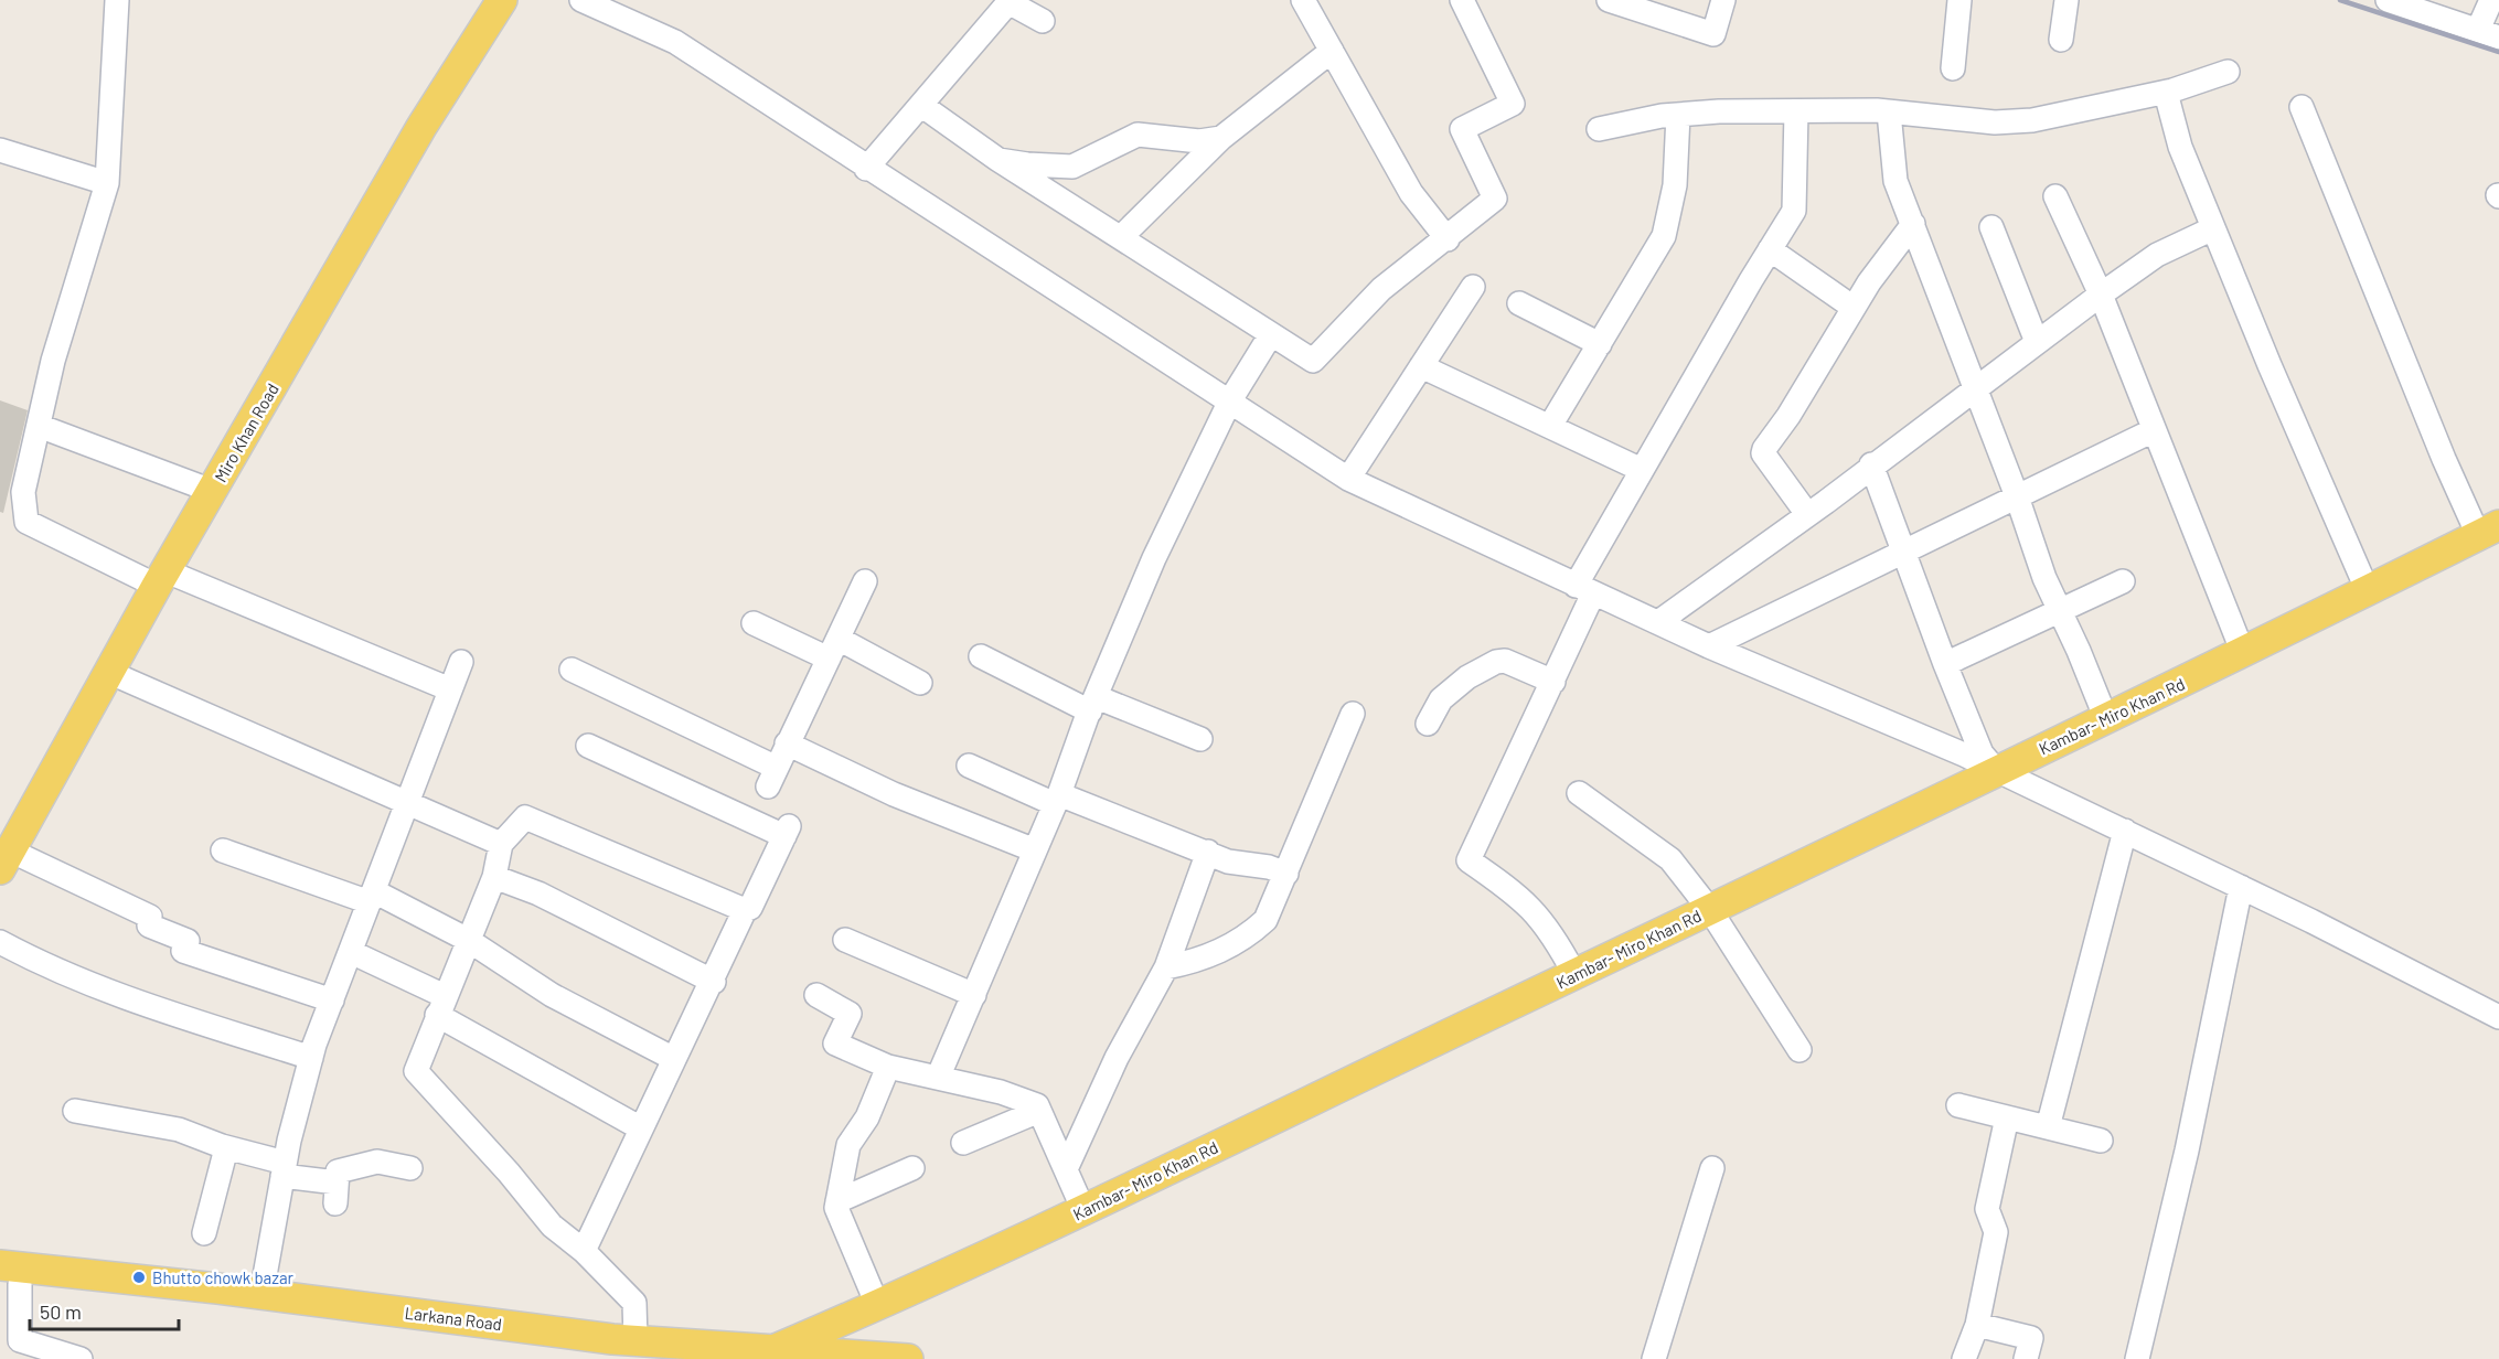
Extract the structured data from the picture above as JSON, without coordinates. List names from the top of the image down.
{
  "streets": {
    "main road": ["Miro Khan Road", "Kambar- Miro Khan Rd", "Larkana Road"]
  },
  "crossings": [
    ["Kambar- Miro Khan Rd", "Larkana Road"]
  ],
  "places": ["Bhutto chowk bazar"],
  "scale_bar": "50 m"
}
